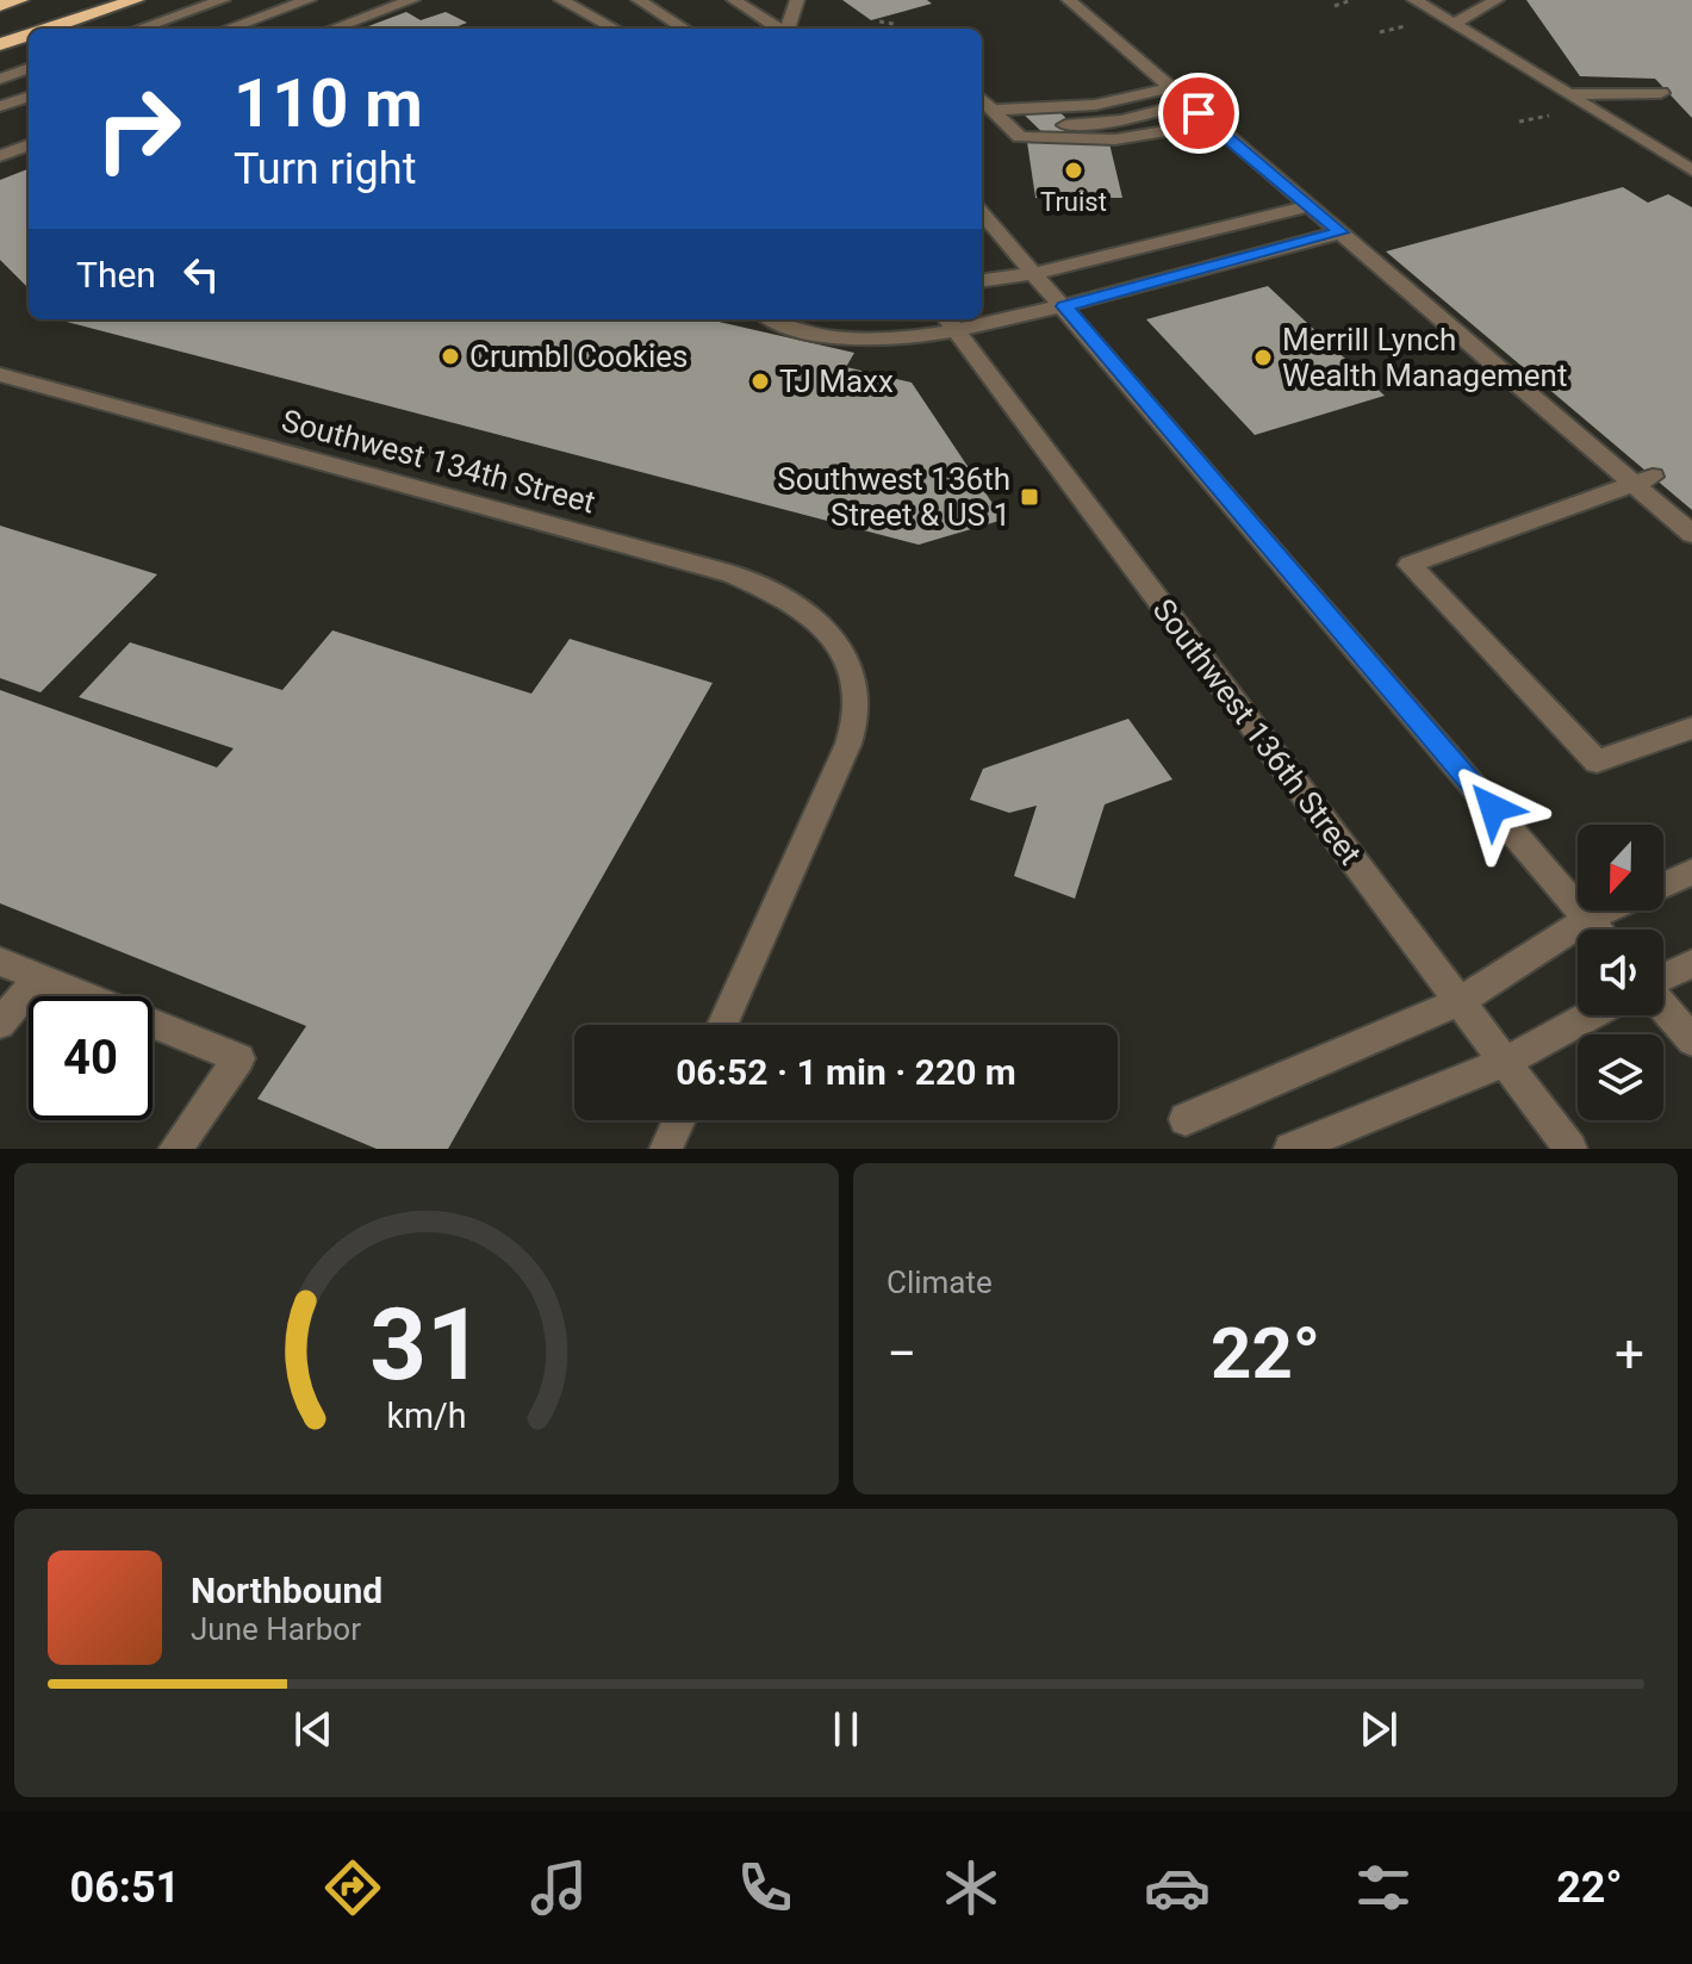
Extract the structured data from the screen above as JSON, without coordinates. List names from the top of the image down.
{
  "streets": {
    "street": ["Southwest 134th Street", "Southwest 136th Street"]
  },
  "places": {
    "other": [
      "Truist",
      "Crumbl Cookies",
      "Merrill Lynch Wealth Management",
      "TJ Maxx"
    ],
    "transit": ["Southwest 136th Street & US 1"]
  },
  "north": "bottom",
  "page": {
    "turn": ["110 m", "Turn right"],
    "then": "Then",
    "limit": "40",
    "trip": "06:52 · 1 min · 220 m",
    "tile": "Climate",
    "heat": ["−", "22°", "+"],
    "song": ["Northbound", "June Harbor"],
    "tabs": ["06:51", "22°"],
    "gauge": ["31", "km/h"]
  }
}
